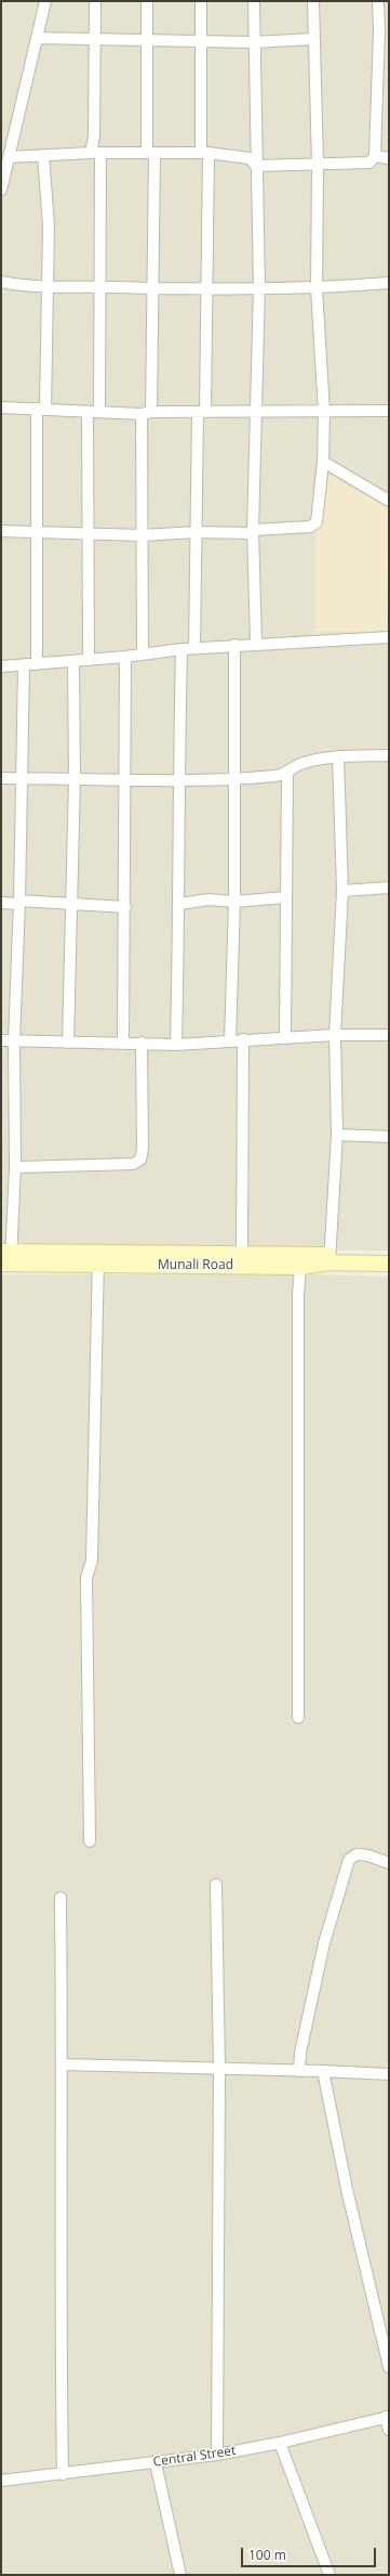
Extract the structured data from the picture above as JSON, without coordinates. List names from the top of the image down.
{
  "streets": {
    "main road": ["Munali Road"],
    "street": ["Central Street"]
  },
  "scale_bar": "100 m"
}
